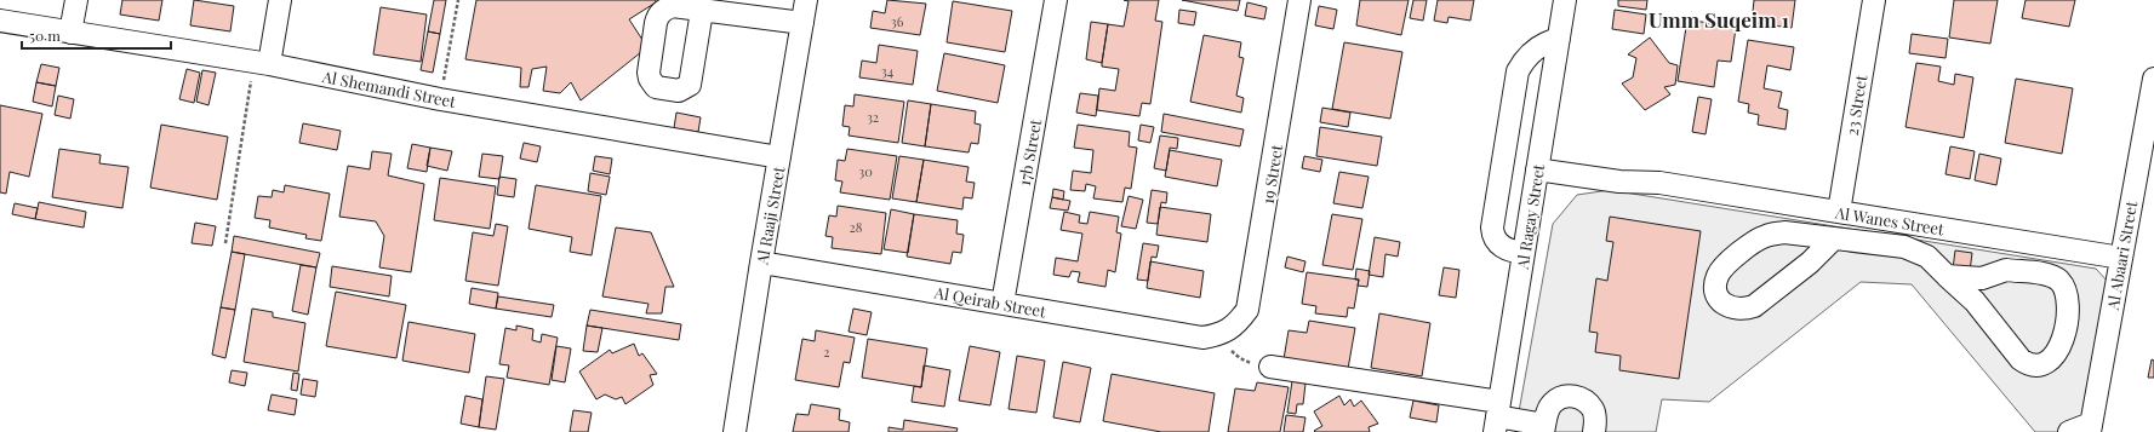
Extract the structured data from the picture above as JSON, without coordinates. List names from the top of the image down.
{
  "streets": {
    "street": [
      "Al Shemandi Street",
      "23 Street",
      "17b Street",
      "19 Street",
      "Al Raaji Street",
      "Al Ragay Street",
      "Al Wanes Street",
      "Al Abaari Street",
      "Al Qeirab Street"
    ]
  },
  "crossings": [
    ["Al Shemandi Street", "Al Raaji Street"],
    ["23 Street", "Al Wanes Street"],
    ["17b Street", "Al Qeirab Street"],
    ["19 Street", "Al Qeirab Street"],
    ["Al Raaji Street", "Al Qeirab Street"],
    ["Al Ragay Street", "Al Wanes Street"],
    ["Al Wanes Street", "Al Abaari Street"]
  ],
  "districts": ["Umm Suqeim 1"],
  "house_numbers": [
    "36",
    "34",
    "32",
    "30",
    "28",
    "2"
  ],
  "scale_bar": "50 m"
}
